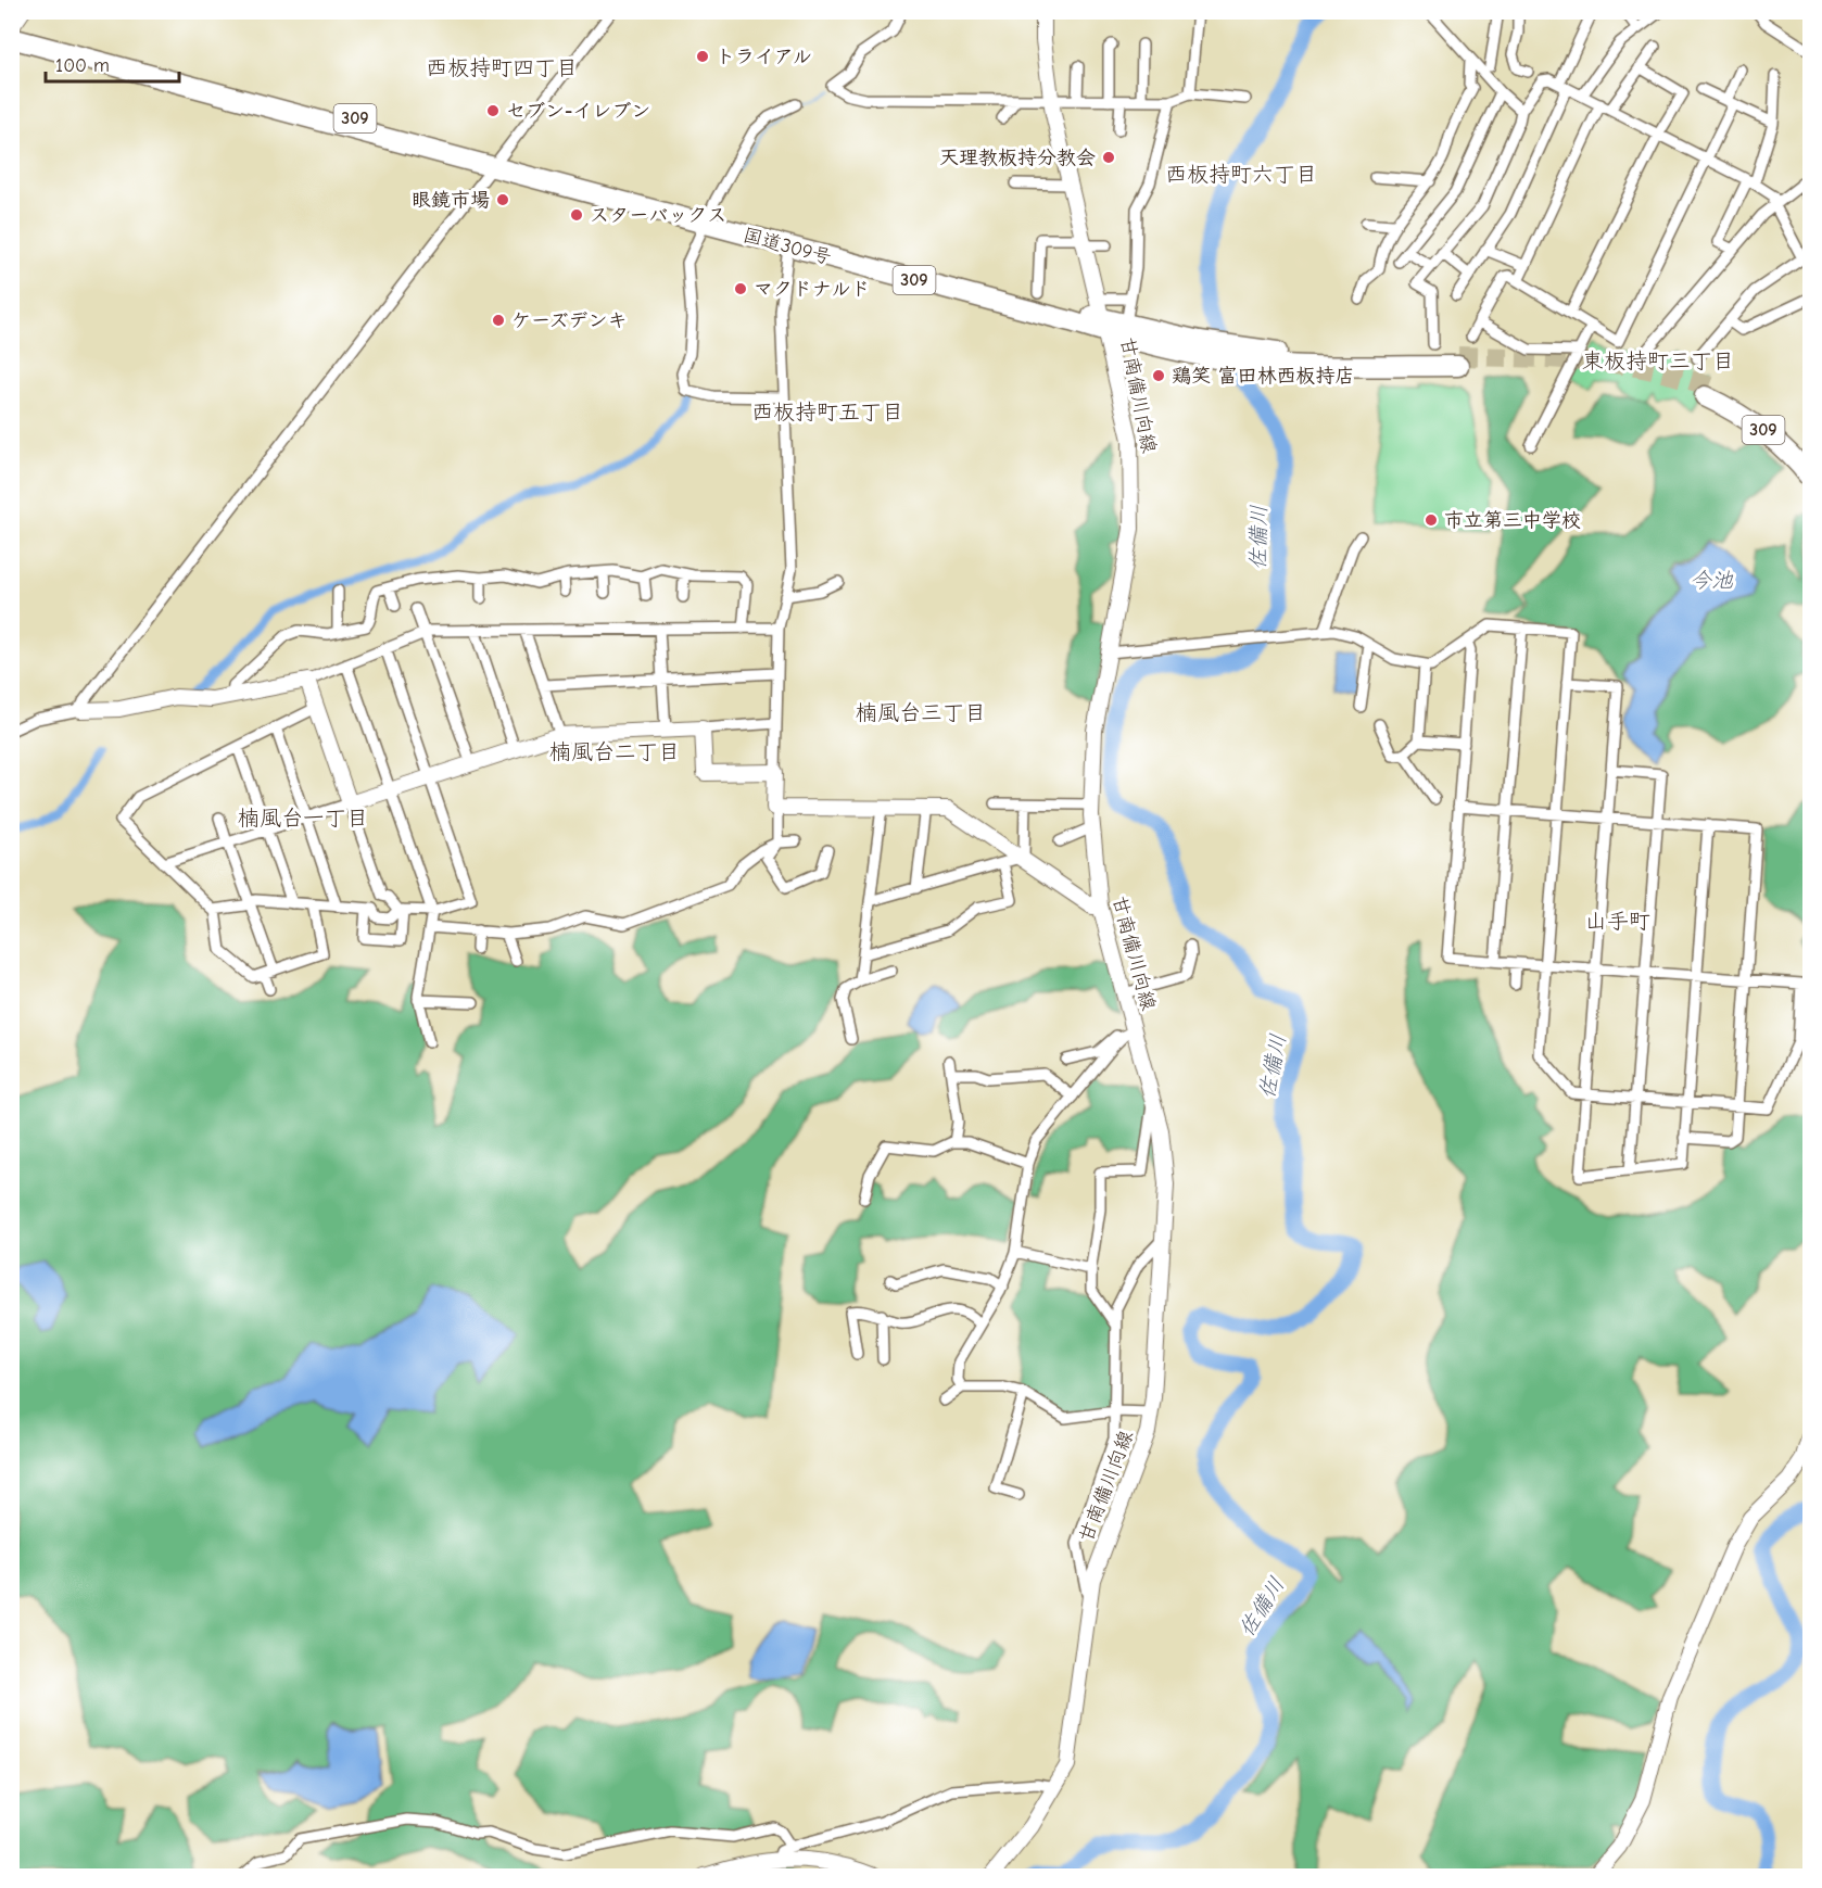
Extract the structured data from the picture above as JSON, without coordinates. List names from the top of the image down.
{
  "streets": {
    "highway": ["309", "国道309号"],
    "main road": ["甘南備川向線"]
  },
  "crossings": [
    ["国道309号", "甘南備川向線"]
  ],
  "districts": [
    "西板持町四丁目",
    "西板持町六丁目",
    "東板持町三丁目",
    "西板持町五丁目",
    "楠風台三丁目",
    "楠風台二丁目",
    "楠風台一丁目",
    "山手町"
  ],
  "water": ["佐備川", "今池"],
  "places": [
    "トライアル",
    "セブン-イレブン",
    "天理教板持分教会",
    "眼鏡市場",
    "スターバックス",
    "マクドナルド",
    "ケーズデンキ",
    "鶏笑 富田林西板持店",
    "市立第三中学校"
  ],
  "scale_bar": "100 m"
}
